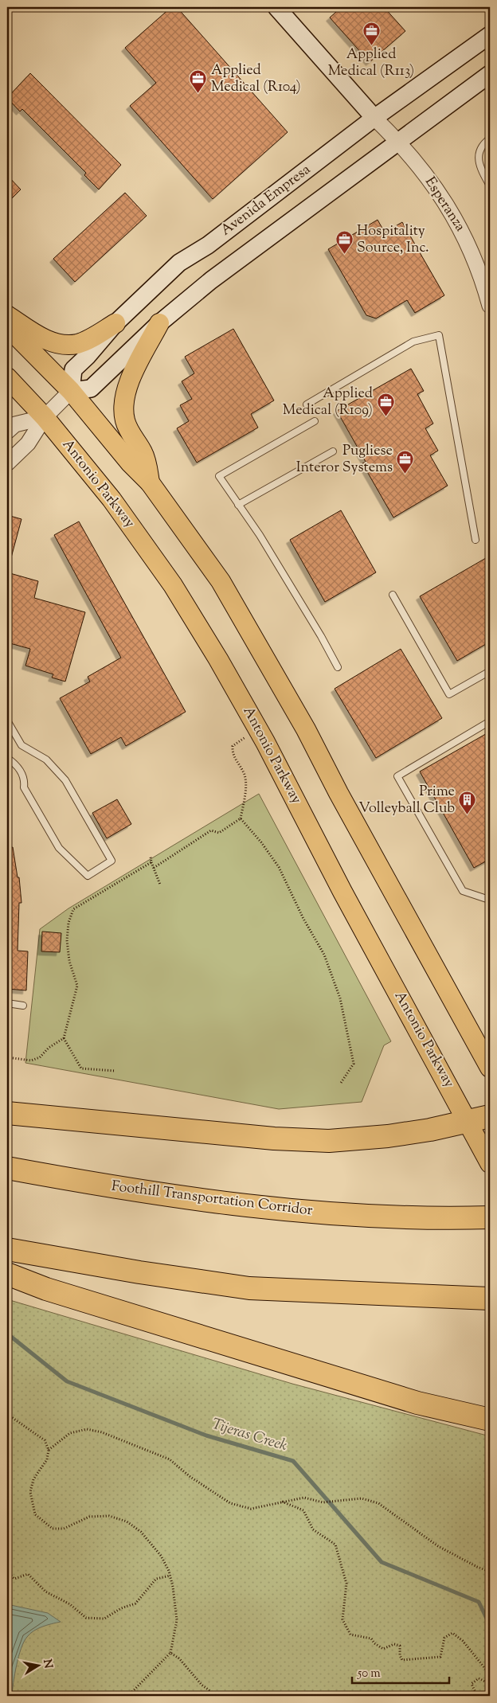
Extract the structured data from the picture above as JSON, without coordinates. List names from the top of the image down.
{
  "streets": {
    "highway": ["Foothill Transportation Corridor"],
    "main road": ["Avenida Empresa", "Antonio Parkway"],
    "street": ["Esperanza"]
  },
  "crossings": [
    ["Avenida Empresa", "Esperanza"]
  ],
  "water": ["Tijeras Creek"],
  "places": {
    "office": [
      "Applied Medical (R113)",
      "Applied Medical (R104)",
      "Hospitality Source, Inc.",
      "Applied Medical (R109)",
      "Pugliese Interor Systems"
    ],
    "building": ["Prime Volleyball Club"]
  },
  "scale_bar": "50 m",
  "north": "right"
}
